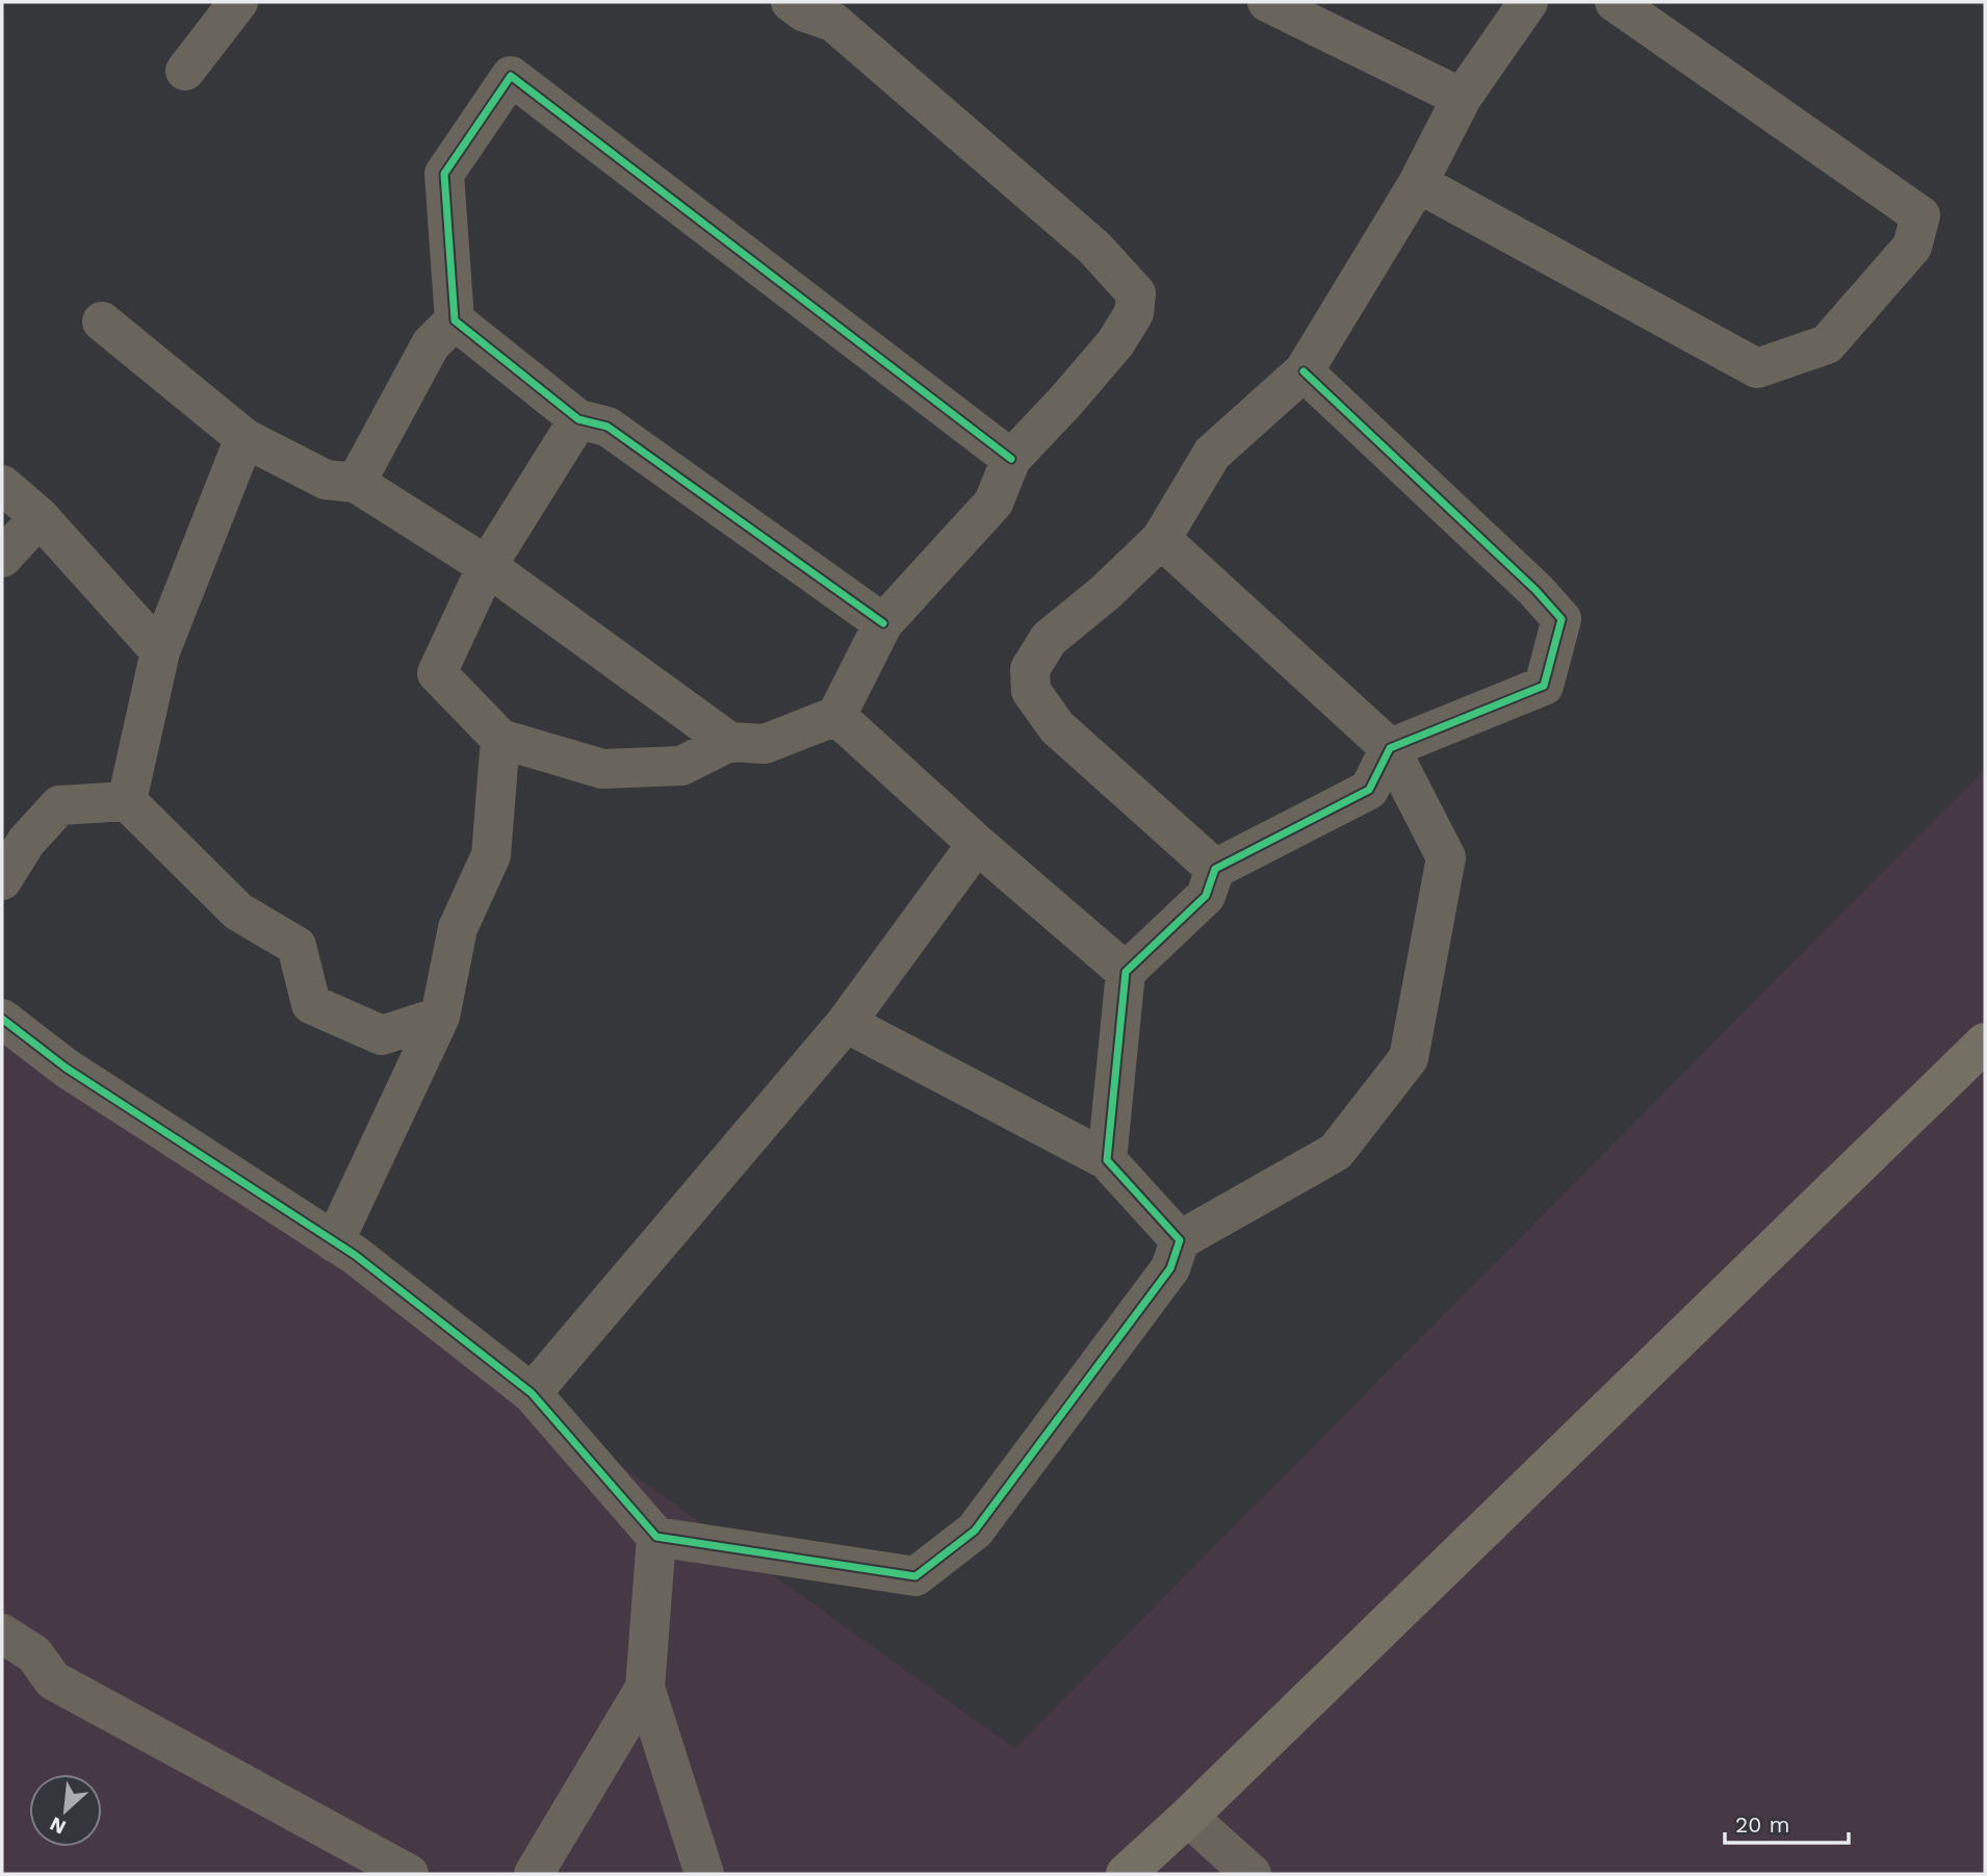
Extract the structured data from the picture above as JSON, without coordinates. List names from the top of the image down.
{
  "scale_bar": "20 m",
  "north": "bottom left"
}
